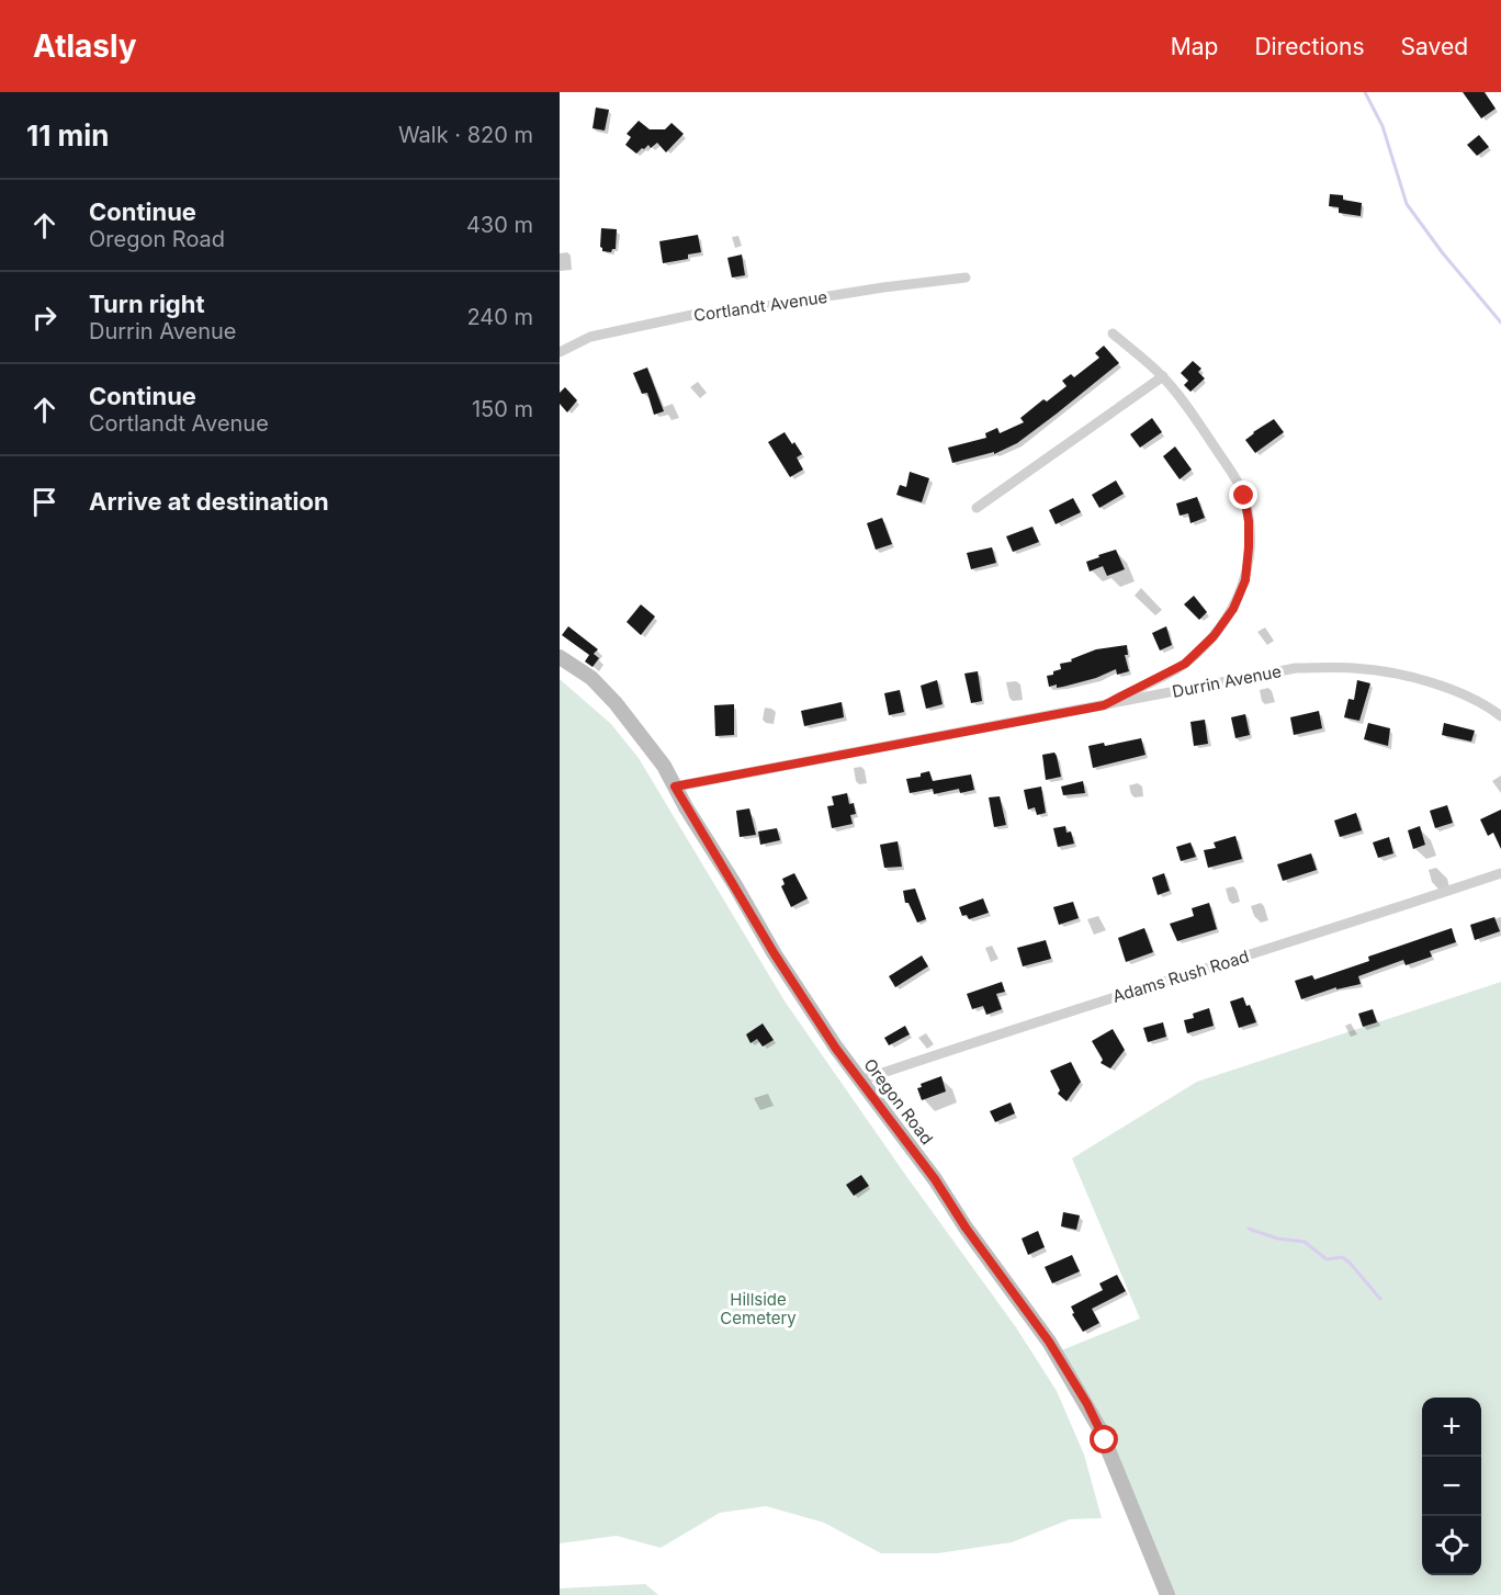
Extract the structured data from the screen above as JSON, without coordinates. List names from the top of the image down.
{
  "streets": {
    "street": [
      "Cortlandt Avenue",
      "Durrin Avenue",
      "Adams Rush Road",
      "Oregon Road"
    ]
  },
  "crossings": [
    ["Durrin Avenue", "Oregon Road"],
    ["Adams Rush Road", "Oregon Road"]
  ],
  "parks": ["Hillside Cemetery"],
  "page": {
    "header": "Atlasly",
    "nav": ["Map", "Directions", "Saved"],
    "heading": ["11 min", "Walk · 820 m"],
    "list": [
      ["Continue", "Oregon Road", "430 m"],
      ["Turn right", "Durrin Avenue", "240 m"],
      ["Continue", "Cortlandt Avenue", "150 m"],
      "Arrive at destination"
    ],
    "map_buttons": ["+", "−"]
  }
}
